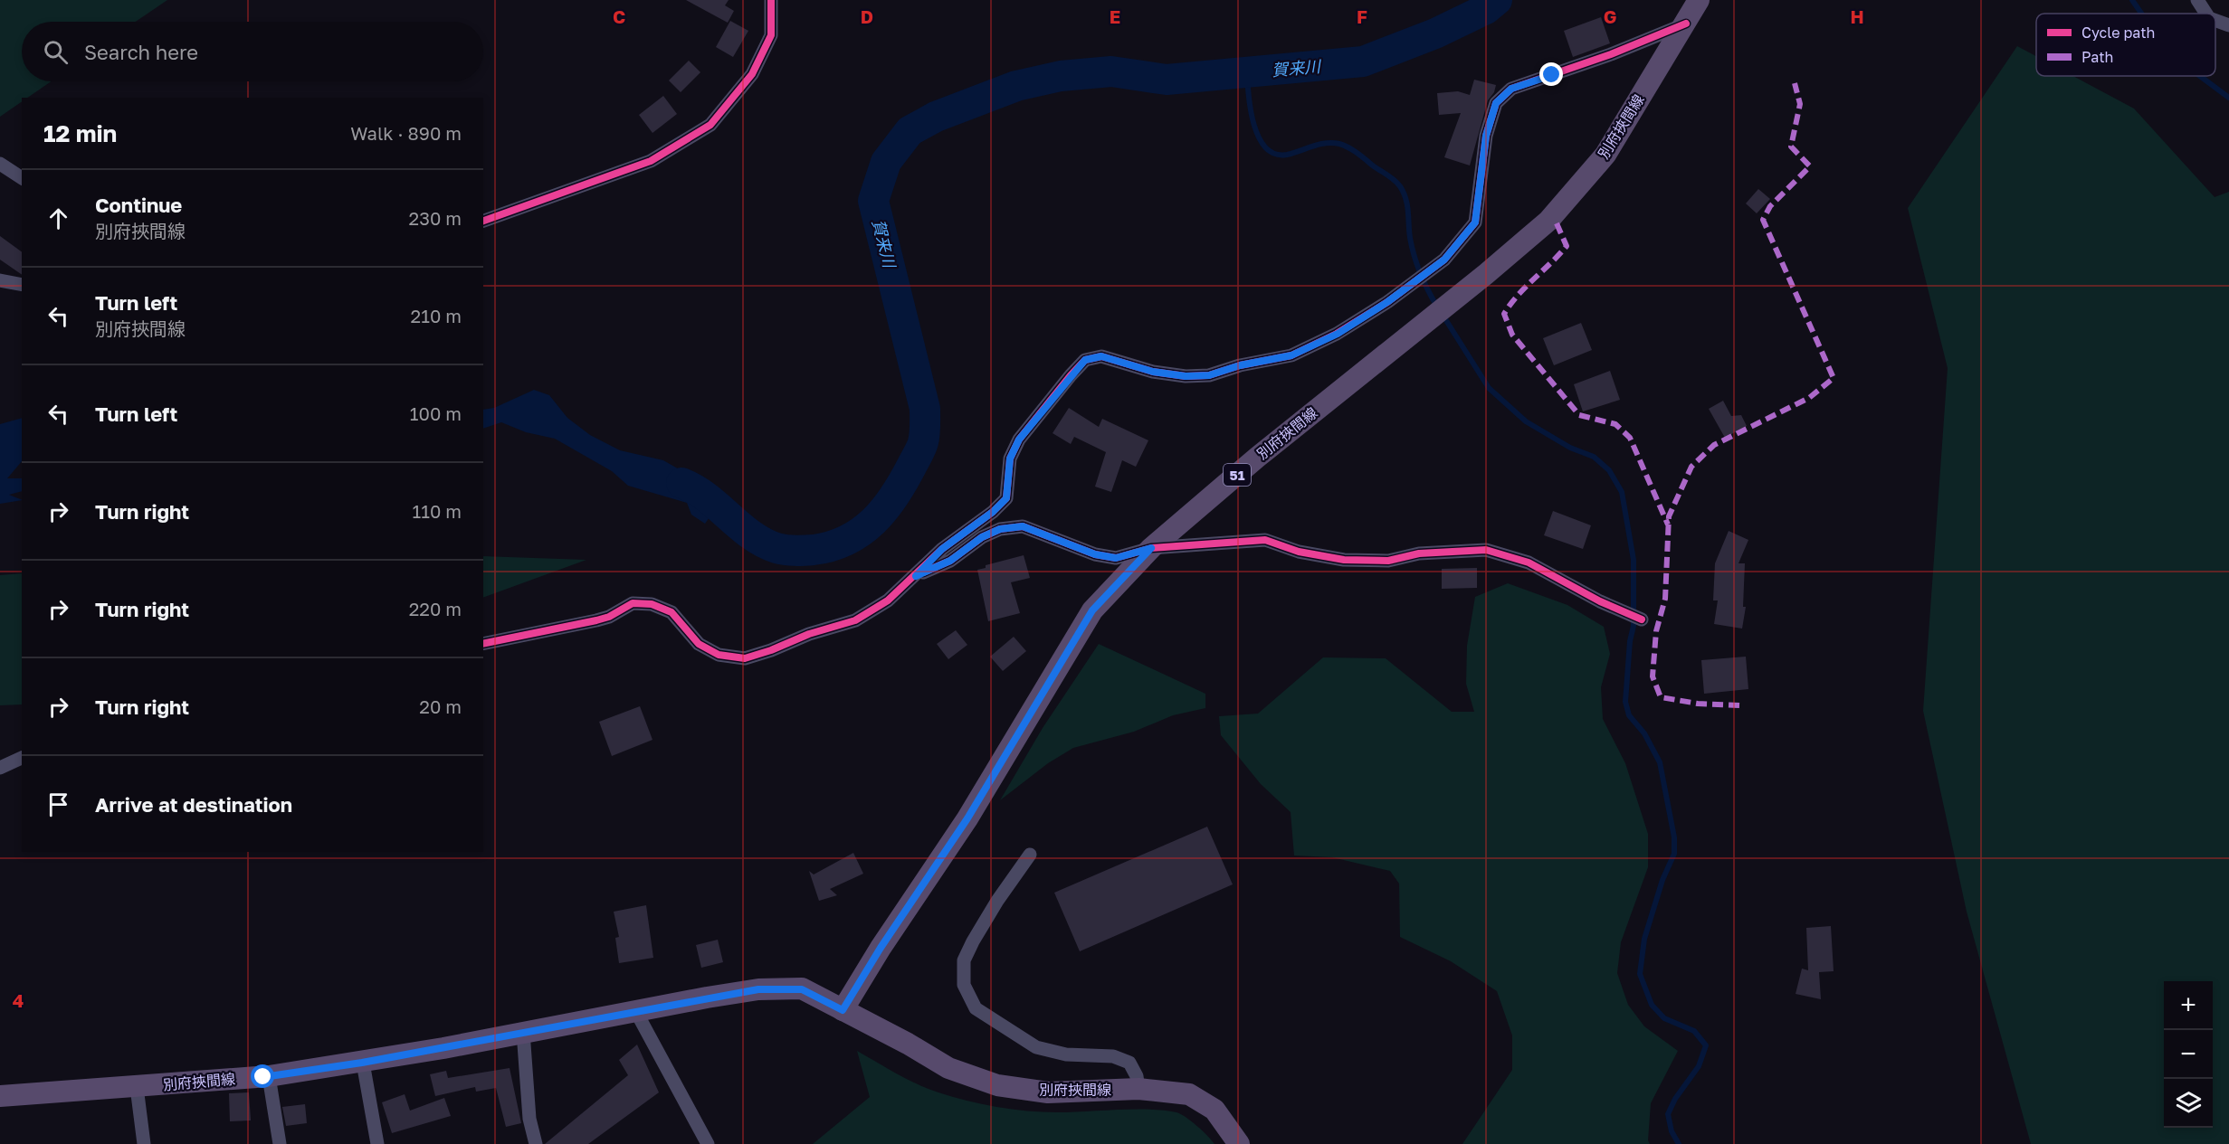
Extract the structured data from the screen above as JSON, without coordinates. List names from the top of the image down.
{
  "streets": {
    "main road": ["別府挾間線", "51"]
  },
  "water": ["賀来川"],
  "legend": ["Cycle path", "Path"],
  "page": {
    "search": "Search here",
    "heading": ["12 min", "Walk · 890 m"],
    "list": [
      ["Continue", "別府挾間線", "230 m"],
      ["Turn left", "別府挾間線", "210 m"],
      ["Turn left", "100 m"],
      ["Turn right", "110 m"],
      ["Turn right", "220 m"],
      ["Turn right", "20 m"],
      "Arrive at destination"
    ],
    "map_buttons": ["+", "−"]
  },
  "grid": {
    "columns": [
      "C",
      "D",
      "E",
      "F",
      "G",
      "H"
    ],
    "rows": ["4"]
  }
}
